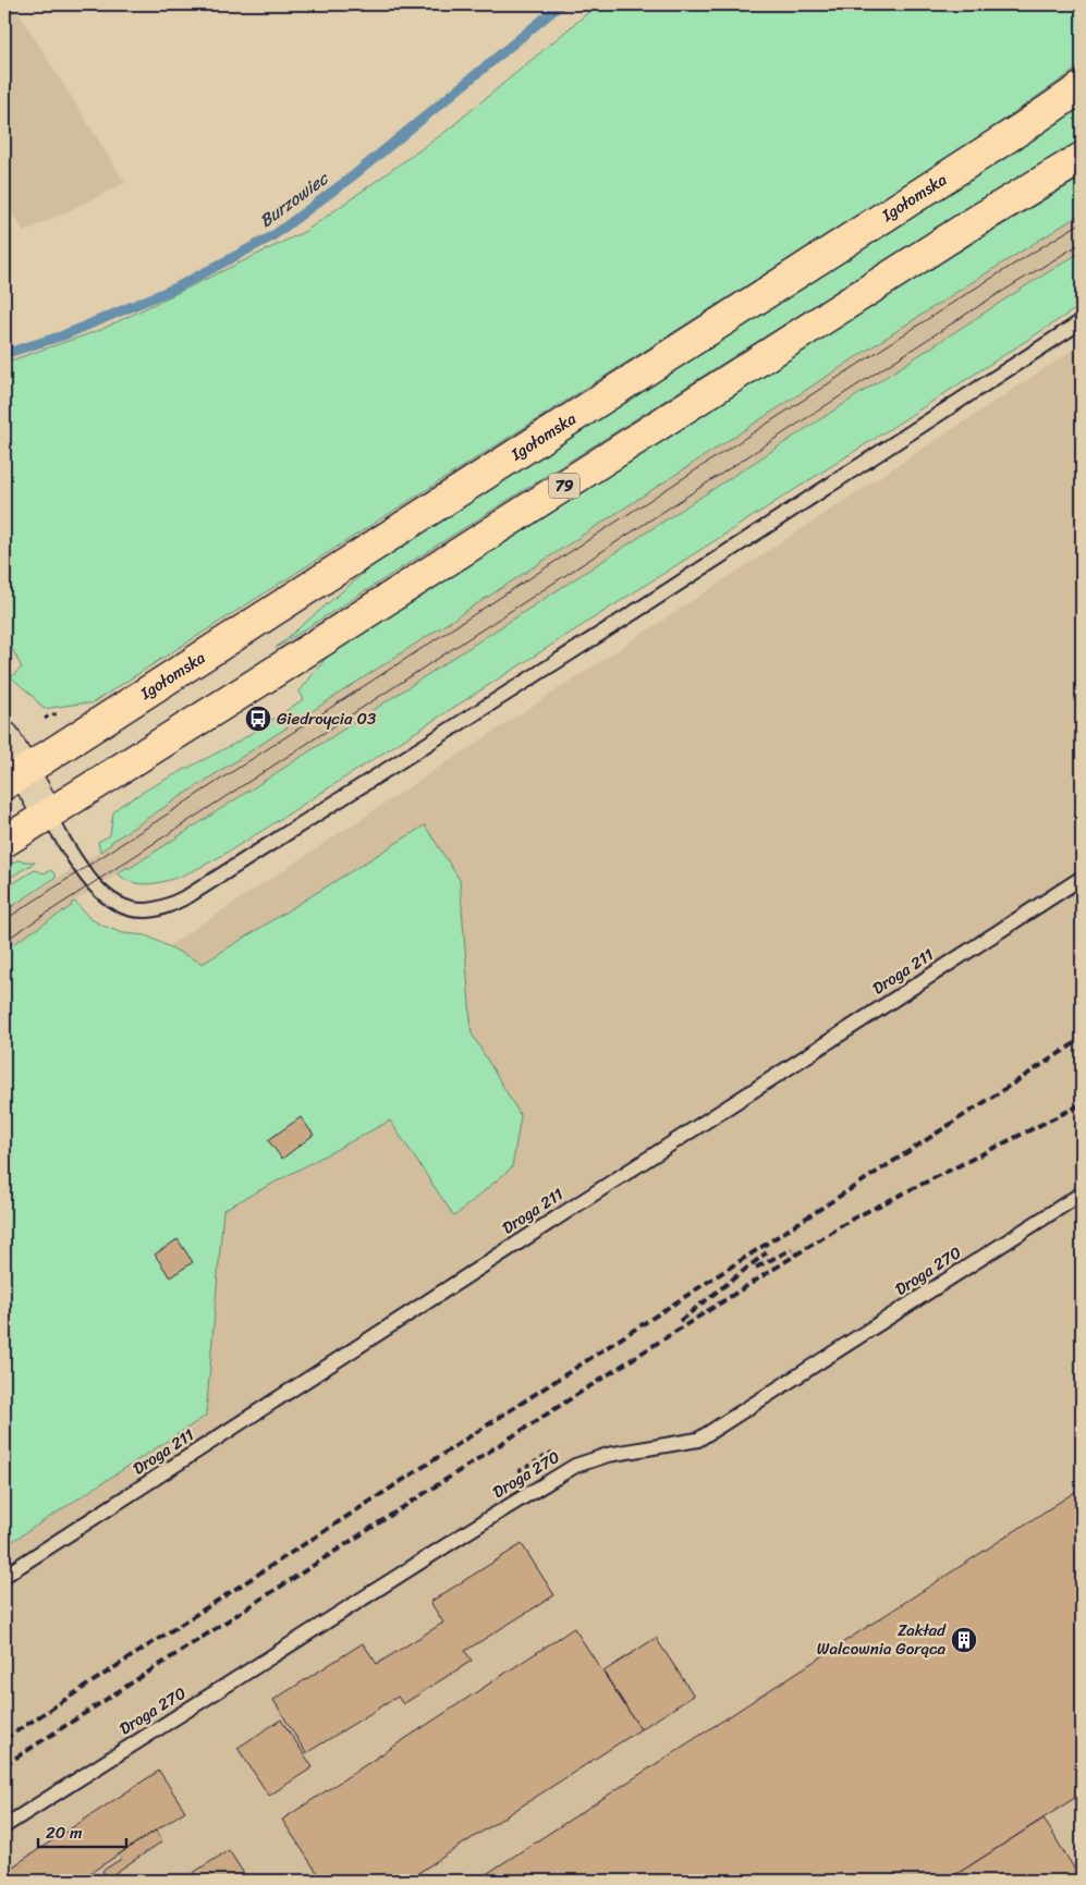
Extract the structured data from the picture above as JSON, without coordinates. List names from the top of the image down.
{
  "streets": {
    "main road": ["Igołomska", "79"],
    "lane": ["Droga 211", "Droga 270"]
  },
  "water": ["Burzowiec"],
  "places": {
    "bus stop": ["Giedroycia 03"],
    "building": ["Zakład Walcownia Gorąca"]
  },
  "scale_bar": "20 m"
}
